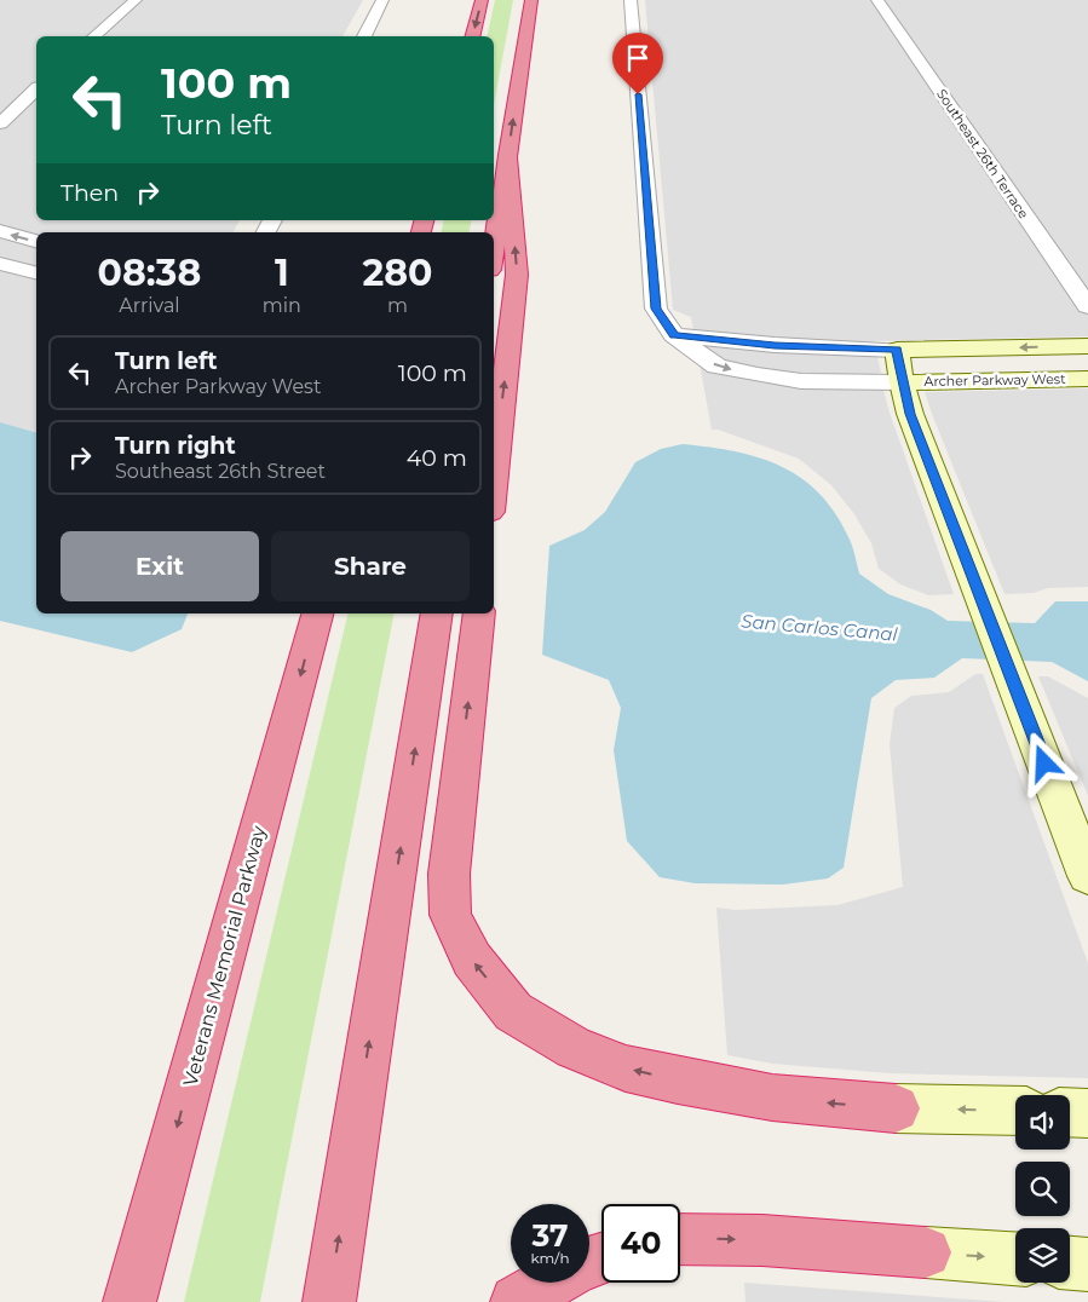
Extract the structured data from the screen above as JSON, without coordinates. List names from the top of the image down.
{
  "streets": {
    "highway": ["Veterans Memorial Parkway"],
    "street": ["Southeast 26th Terrace", "Archer Parkway West"]
  },
  "water": ["San Carlos Canal"],
  "page": {
    "turn": ["100 m", "Turn left"],
    "then": "Then",
    "eta": [
      "08:38",
      "Arrival",
      "1",
      "min",
      "280",
      "m"
    ],
    "list": [
      {
        "name": "Turn left",
        "note": "Archer Parkway West",
        "value": "100 m"
      },
      {
        "name": "Turn right",
        "note": "Southeast 26th Street",
        "value": "40 m"
      }
    ],
    "buttons": ["Exit", "Share"],
    "speed": "37 km/h",
    "limit": "40"
  }
}
